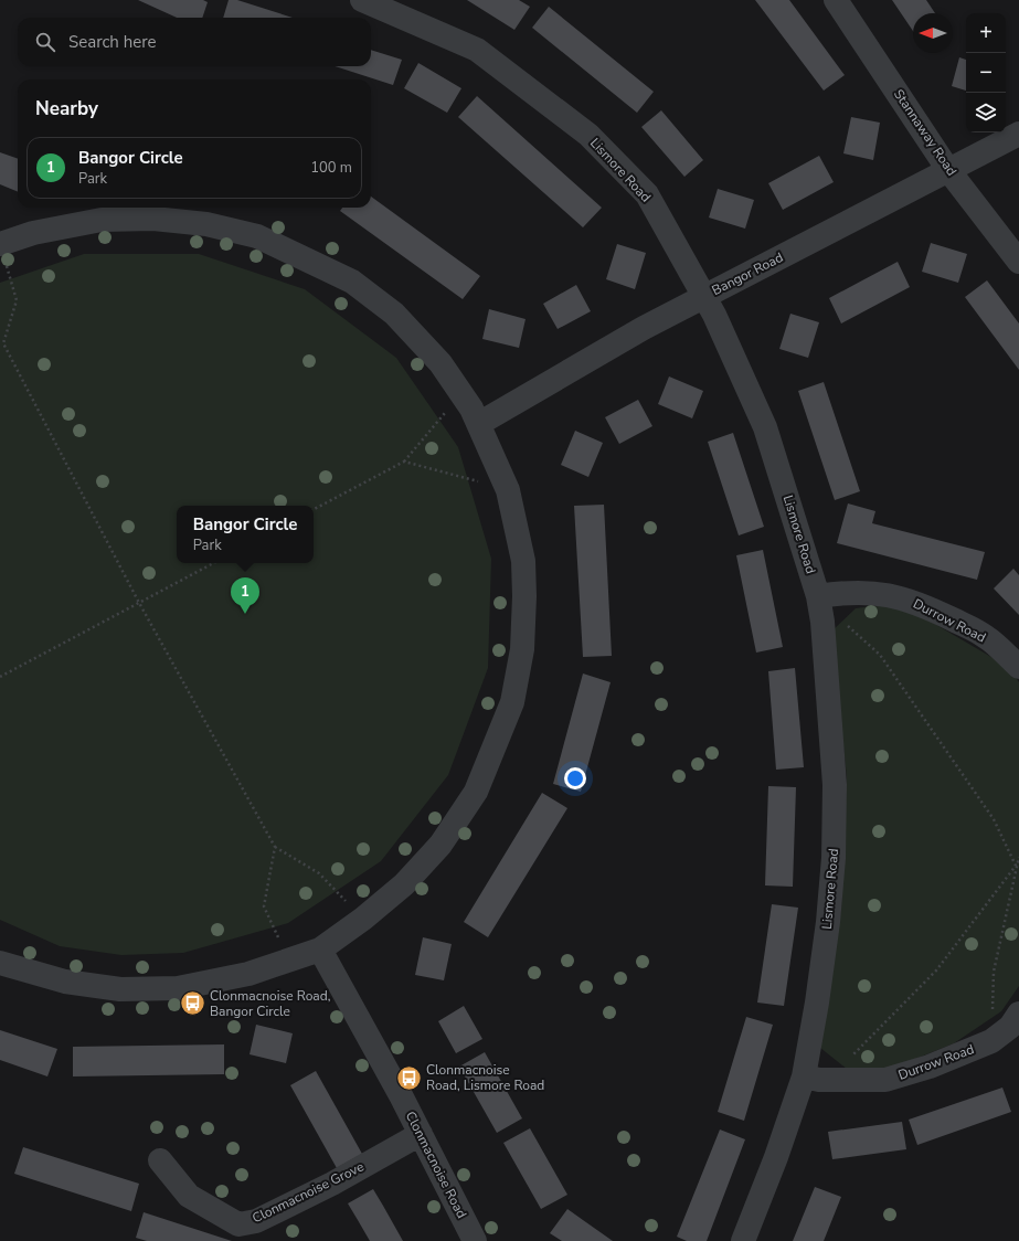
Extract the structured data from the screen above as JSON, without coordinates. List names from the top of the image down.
{
  "streets": {
    "street": [
      "Stannaway Road",
      "Lismore Road",
      "Bangor Road",
      "Durrow Road",
      "Clonmacnoise Road",
      "Clonmacnoise Grove"
    ]
  },
  "crossings": [
    ["Stannaway Road", "Bangor Road"],
    ["Lismore Road", "Bangor Road"],
    ["Lismore Road", "Durrow Road"],
    ["Clonmacnoise Road", "Clonmacnoise Grove"]
  ],
  "places": {
    "bus stop": ["Clonmacnoise Road, Bangor Circle", "Clonmacnoise Road, Lismore Road"]
  },
  "north": "left",
  "page": {
    "map_buttons": ["+", "−"],
    "search": "Search here",
    "heading": "Nearby",
    "list": [
      {
        "mark": "1",
        "name": "Bangor Circle",
        "note": "Park",
        "value": "100 m"
      }
    ],
    "popup": ["Bangor Circle", "Park"],
    "pins": "1"
  }
}
